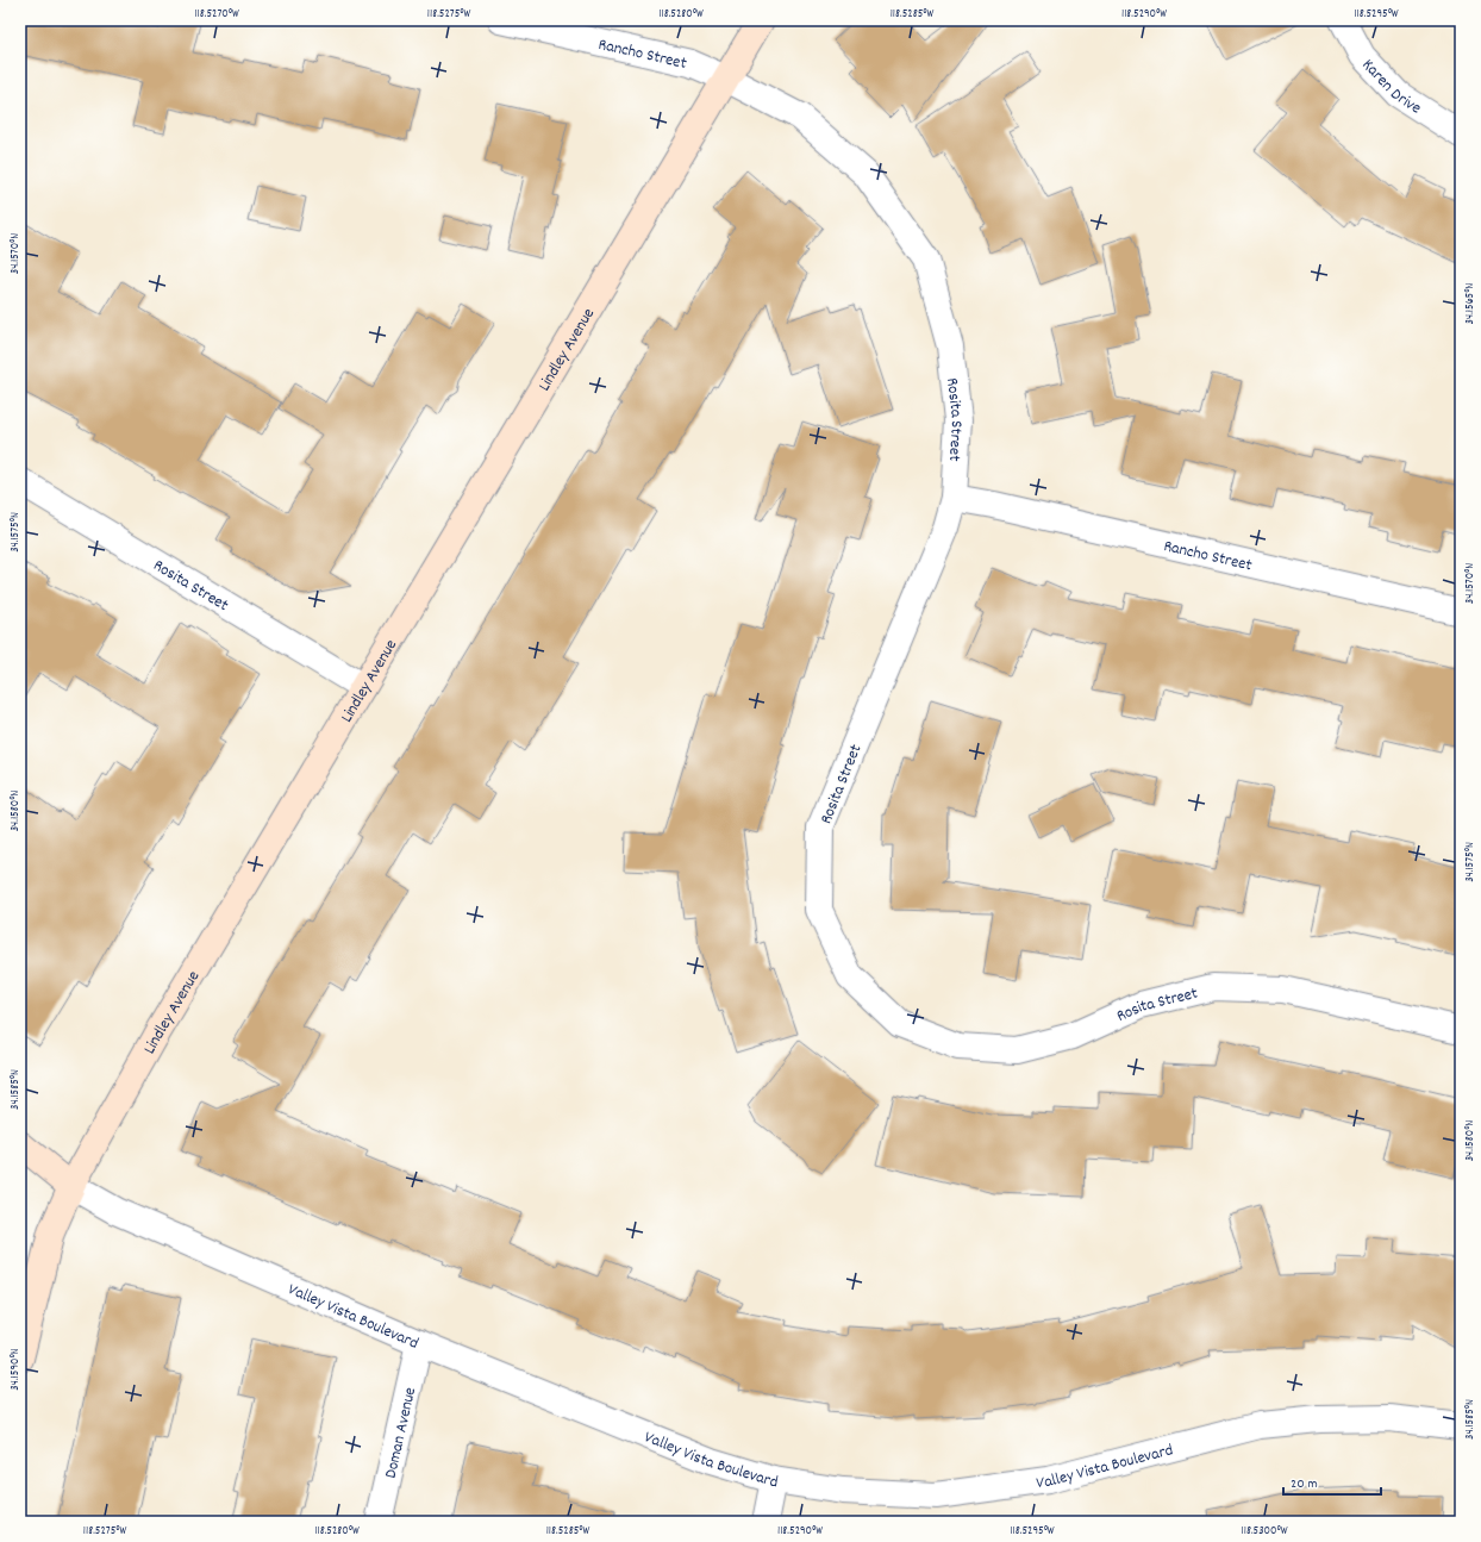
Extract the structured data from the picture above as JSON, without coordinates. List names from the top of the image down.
{
  "streets": {
    "street": [
      "Rancho Street",
      "Karen Drive",
      "Lindley Avenue",
      "Rosita Street",
      "Valley Vista Boulevard",
      "Doman Avenue"
    ]
  },
  "crossings": [
    ["Rancho Street", "Lindley Avenue"],
    ["Rancho Street", "Rosita Street"],
    ["Lindley Avenue", "Rosita Street"],
    ["Lindley Avenue", "Valley Vista Boulevard"],
    ["Valley Vista Boulevard", "Doman Avenue"]
  ],
  "scale_bar": "20 m",
  "coordinates": [
    "118.5270°W",
    "118.5275°W",
    "118.5280°W",
    "118.5285°W",
    "118.5290°W",
    "118.5295°W",
    "34.1570°N",
    "34.1565°N",
    "34.1575°N",
    "34.1580°N",
    "34.1585°N",
    "34.1590°N",
    "118.5300°W"
  ]
}
